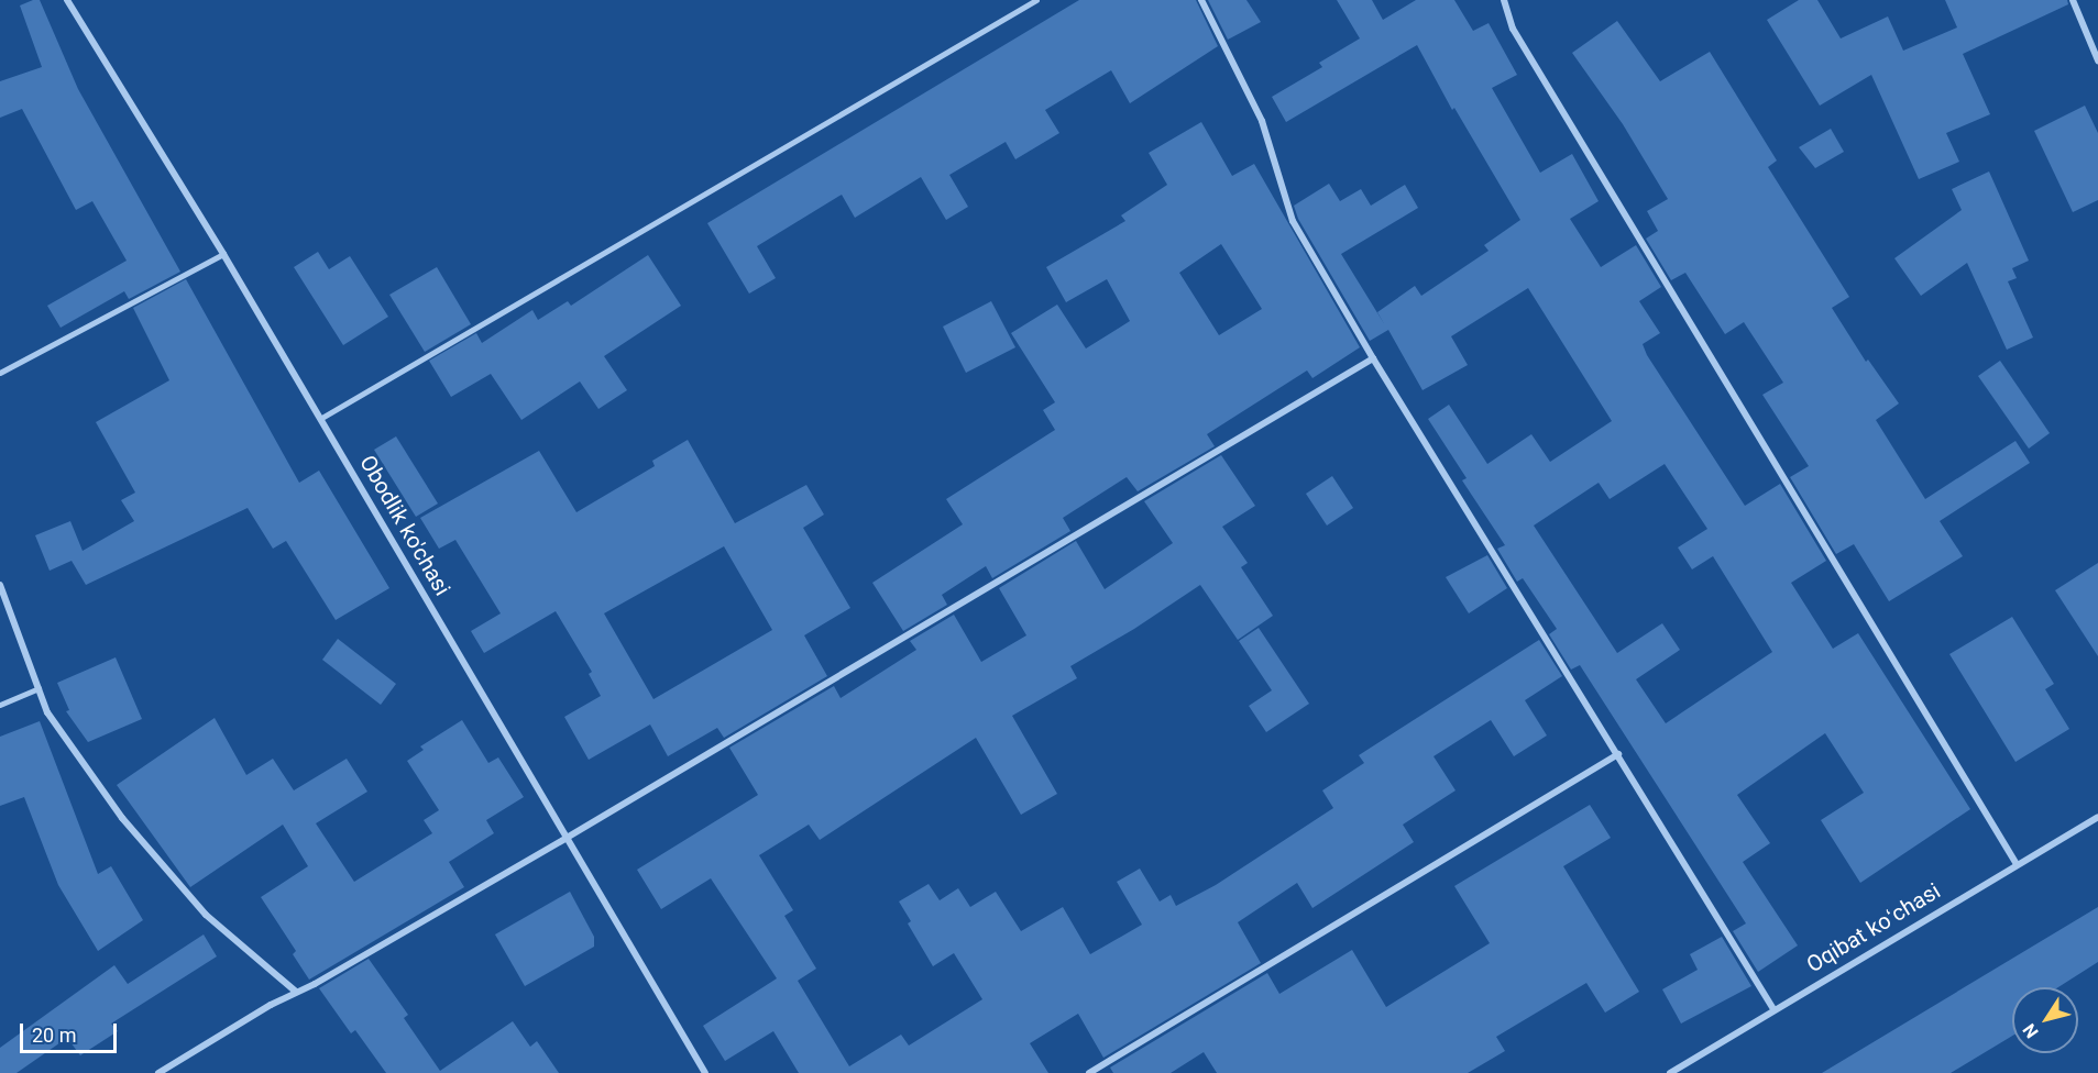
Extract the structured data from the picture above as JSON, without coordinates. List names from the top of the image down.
{
  "streets": {
    "street": ["Obodlik ko'chasi", "Oqibat koʻchasi"]
  },
  "scale_bar": "20 m",
  "north": "bottom left"
}
